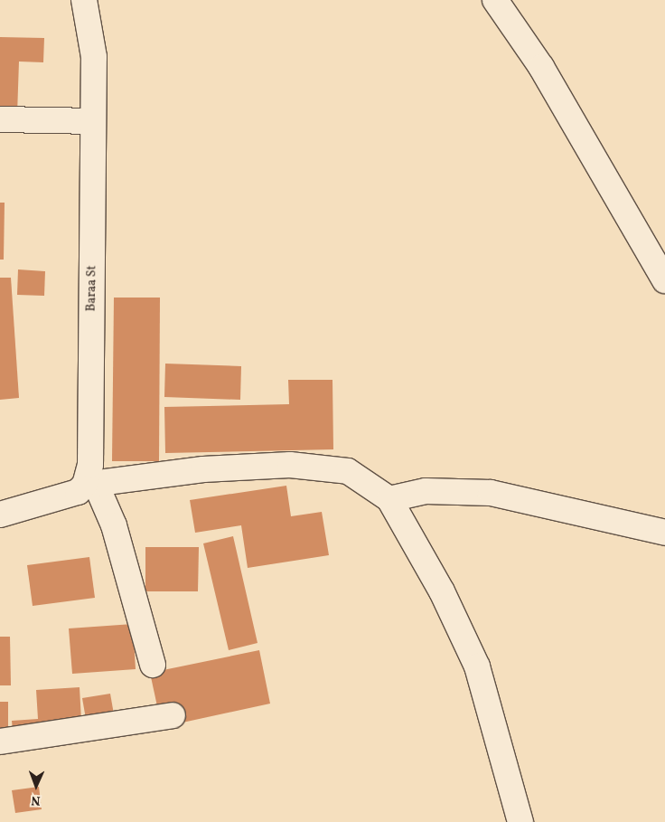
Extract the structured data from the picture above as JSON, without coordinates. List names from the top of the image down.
{
  "streets": {
    "street": ["Baraa St"]
  },
  "north": "bottom"
}
